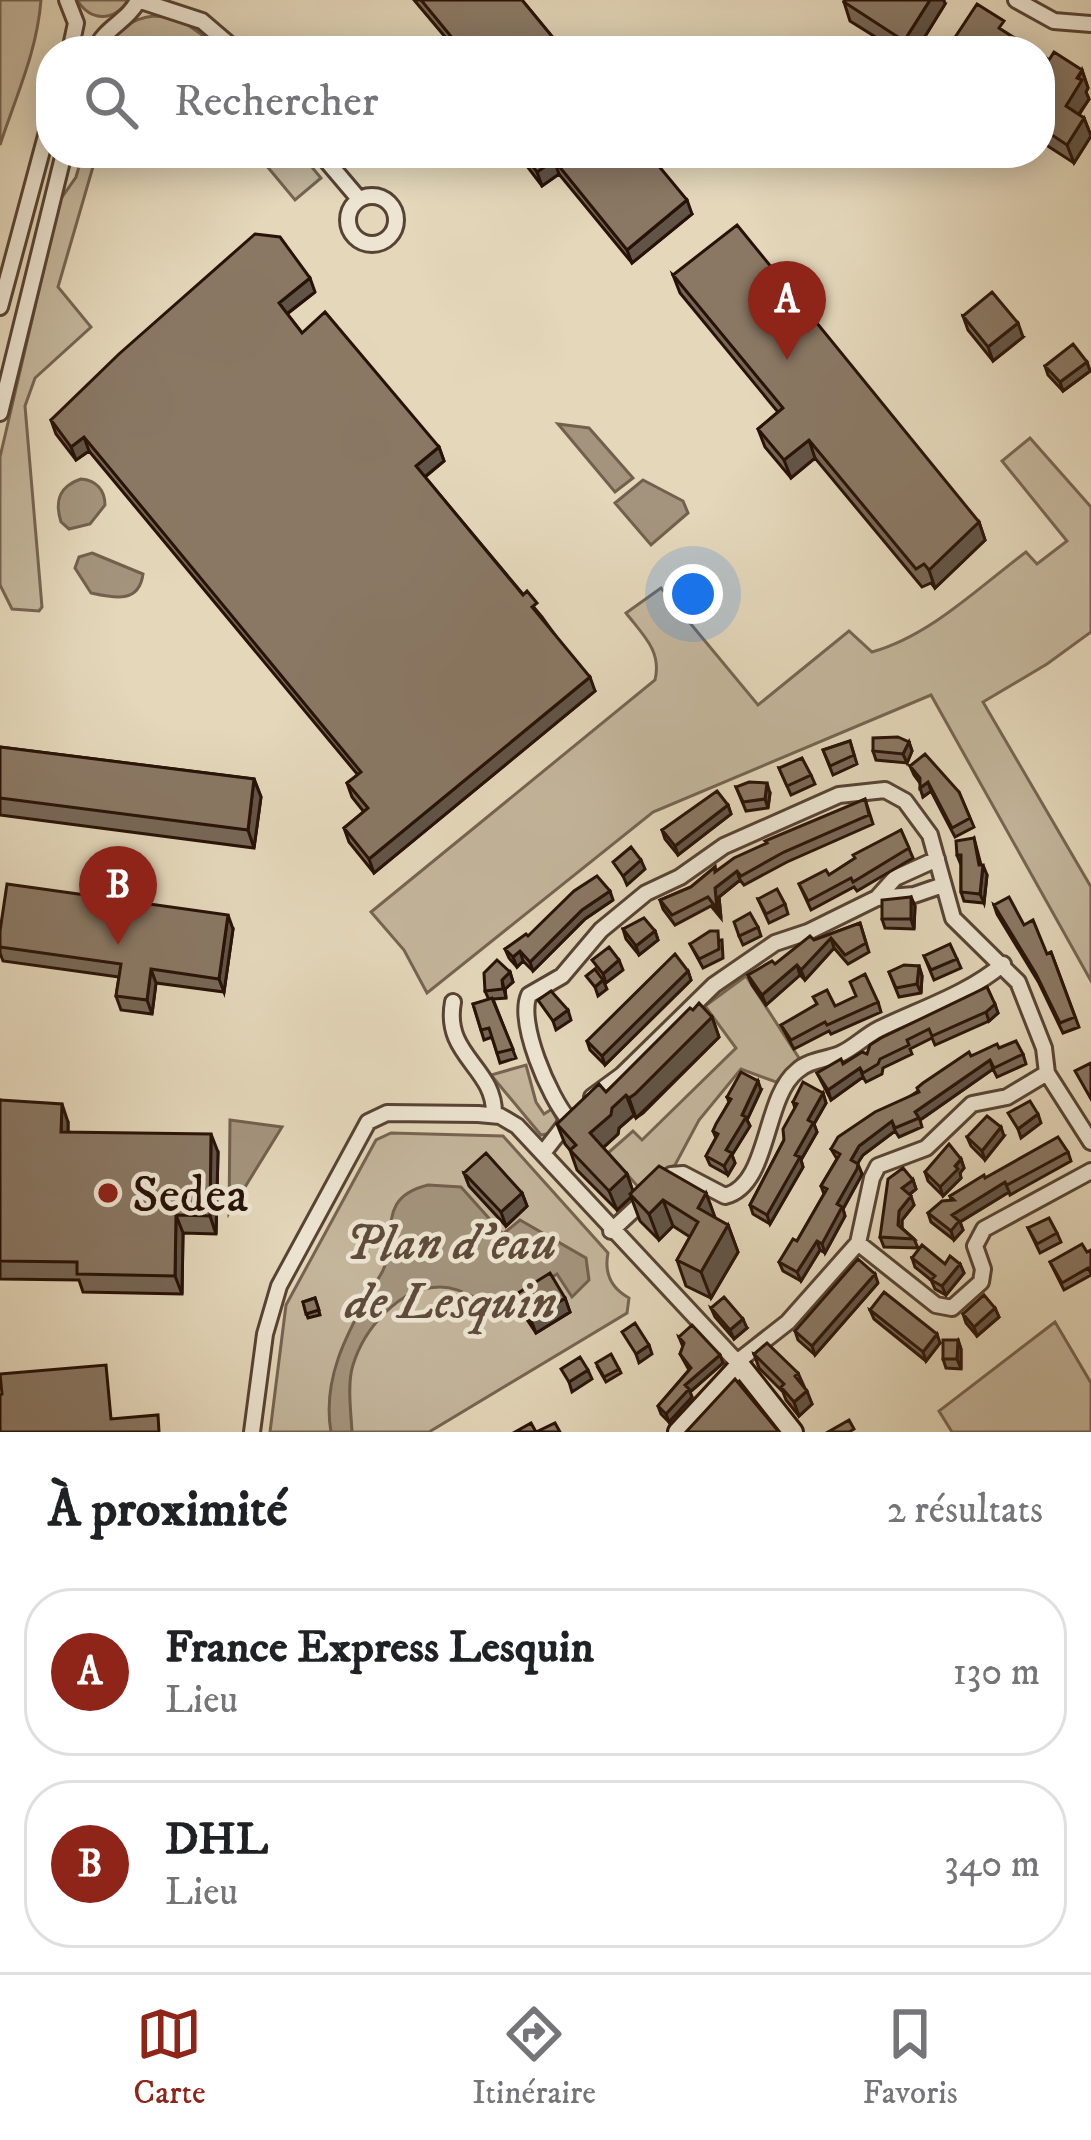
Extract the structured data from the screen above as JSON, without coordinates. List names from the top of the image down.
{
  "parks": ["Plan d'eau de Lesquin"],
  "places": ["Sedea"],
  "page": {
    "search": "Rechercher",
    "pins": ["A", "B"],
    "heading": ["À proximité", "2 résultats"],
    "list": [
      {
        "mark": "A",
        "name": "France Express Lesquin",
        "note": "Lieu",
        "value": "130 m"
      },
      {
        "mark": "B",
        "name": "DHL",
        "note": "Lieu",
        "value": "340 m"
      }
    ],
    "nav": ["Carte", "Itinéraire", "Favoris"]
  }
}
